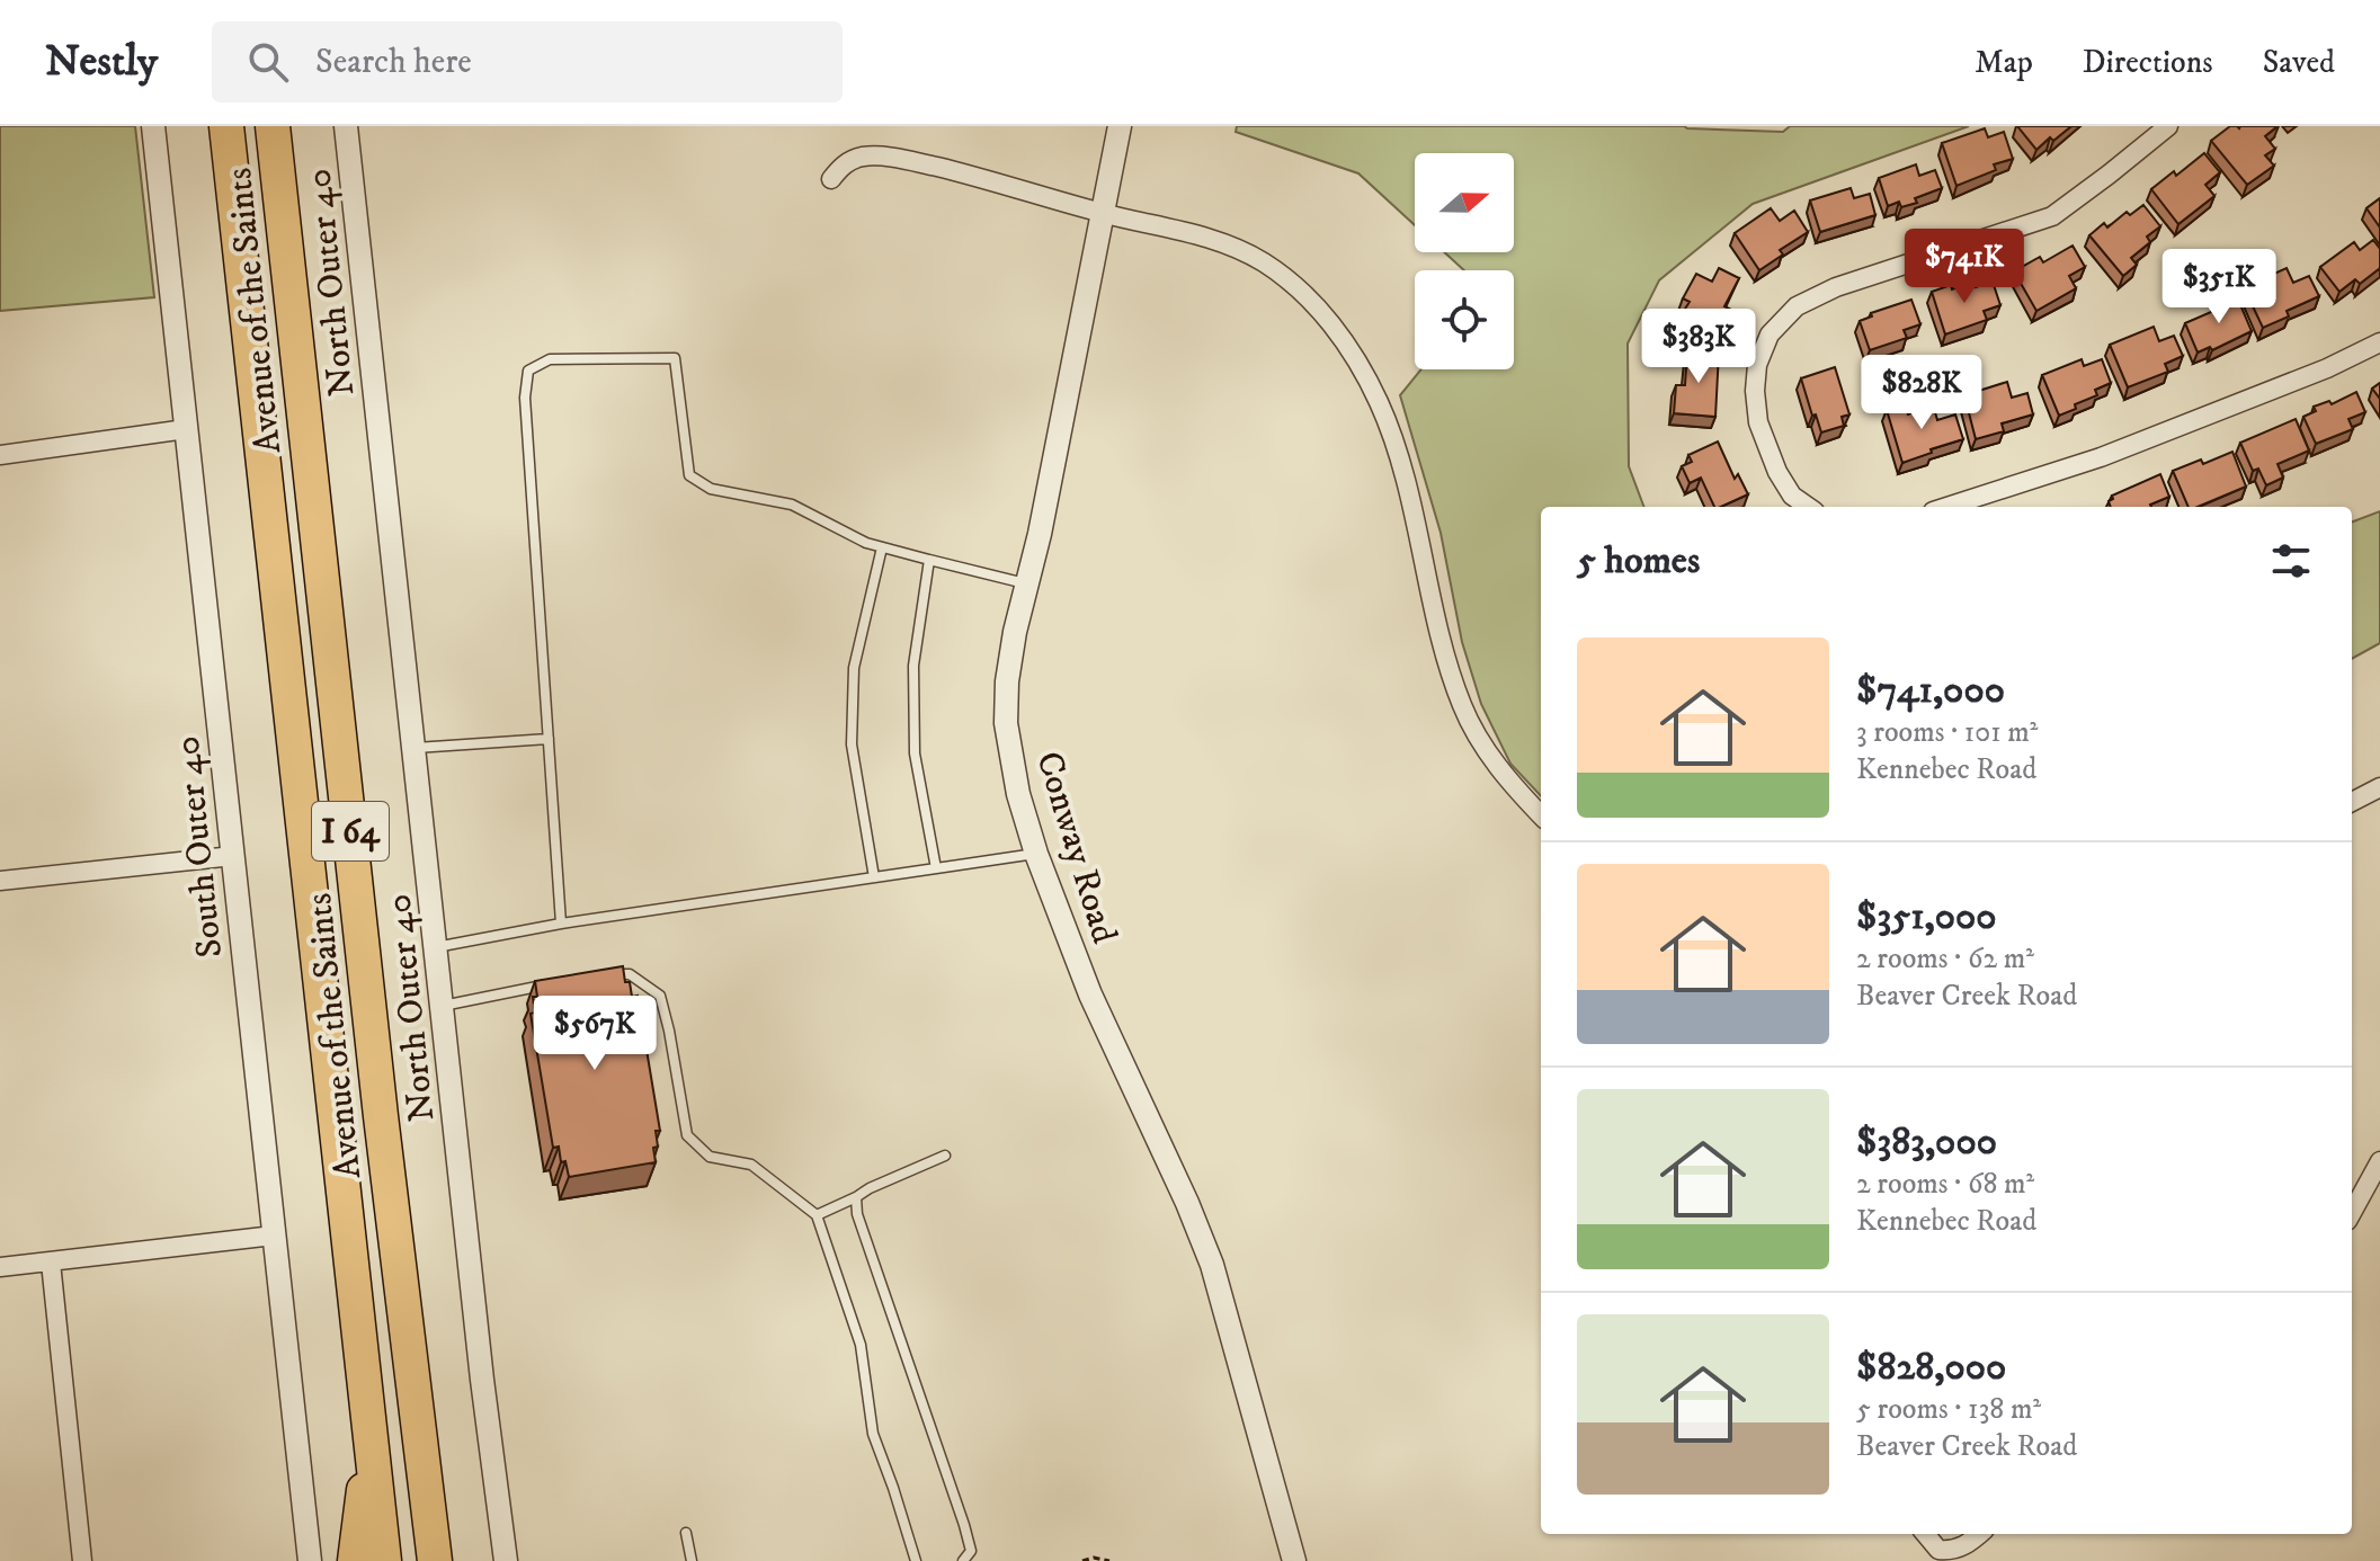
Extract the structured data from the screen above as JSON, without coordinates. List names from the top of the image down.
{
  "streets": {
    "highway": ["Avenue of the Saints", "I 64"],
    "street": ["North Outer 40", "South Outer 40", "Conway Road"]
  },
  "north": "right",
  "page": {
    "header": "Nestly",
    "search": "Search here",
    "nav": ["Map", "Directions", "Saved"],
    "price": [
      "$741K",
      "$351K",
      "$383K",
      "$828K",
      "$567K"
    ],
    "heading": "5 homes",
    "list": [
      {
        "name": "$741,000",
        "note": "3 rooms · 101 m² · Kennebec Road"
      },
      {
        "name": "$351,000",
        "note": "2 rooms · 62 m² · Beaver Creek Road"
      },
      {
        "name": "$383,000",
        "note": "2 rooms · 68 m² · Kennebec Road"
      },
      {
        "name": "$828,000",
        "note": "5 rooms · 138 m² · Beaver Creek Road"
      }
    ]
  }
}
